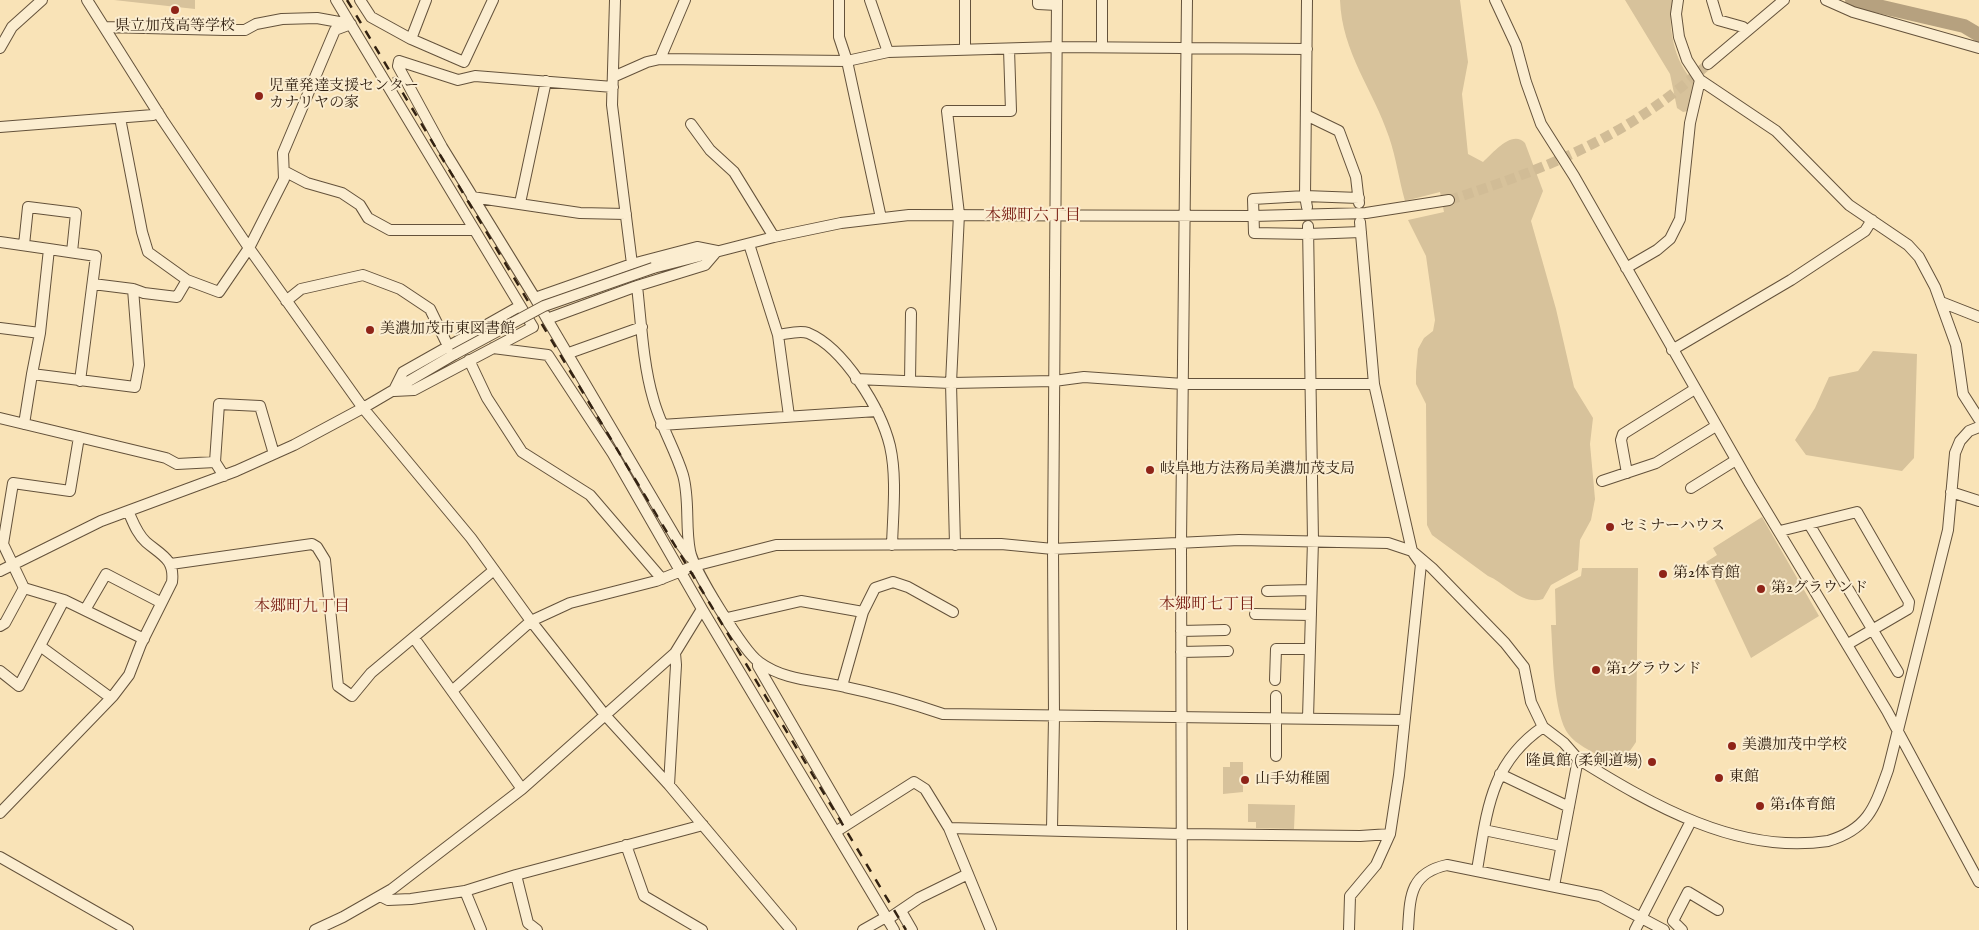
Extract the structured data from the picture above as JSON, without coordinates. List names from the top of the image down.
{
  "districts": ["本郷町六丁目", "本郷町七丁目", "本郷町九丁目"],
  "places": [
    "県立加茂高等学校",
    "児童発達支援センター カナリヤの家",
    "美濃加茂市東図書館",
    "岐阜地方法務局美濃加茂支局",
    "セミナーハウス",
    "第2体育館",
    "第2グラウンド",
    "第1グラウンド",
    "美濃加茂中学校",
    "隆眞館 (柔剣道場)",
    "東館",
    "山手幼稚園",
    "第1体育館"
  ]
}
